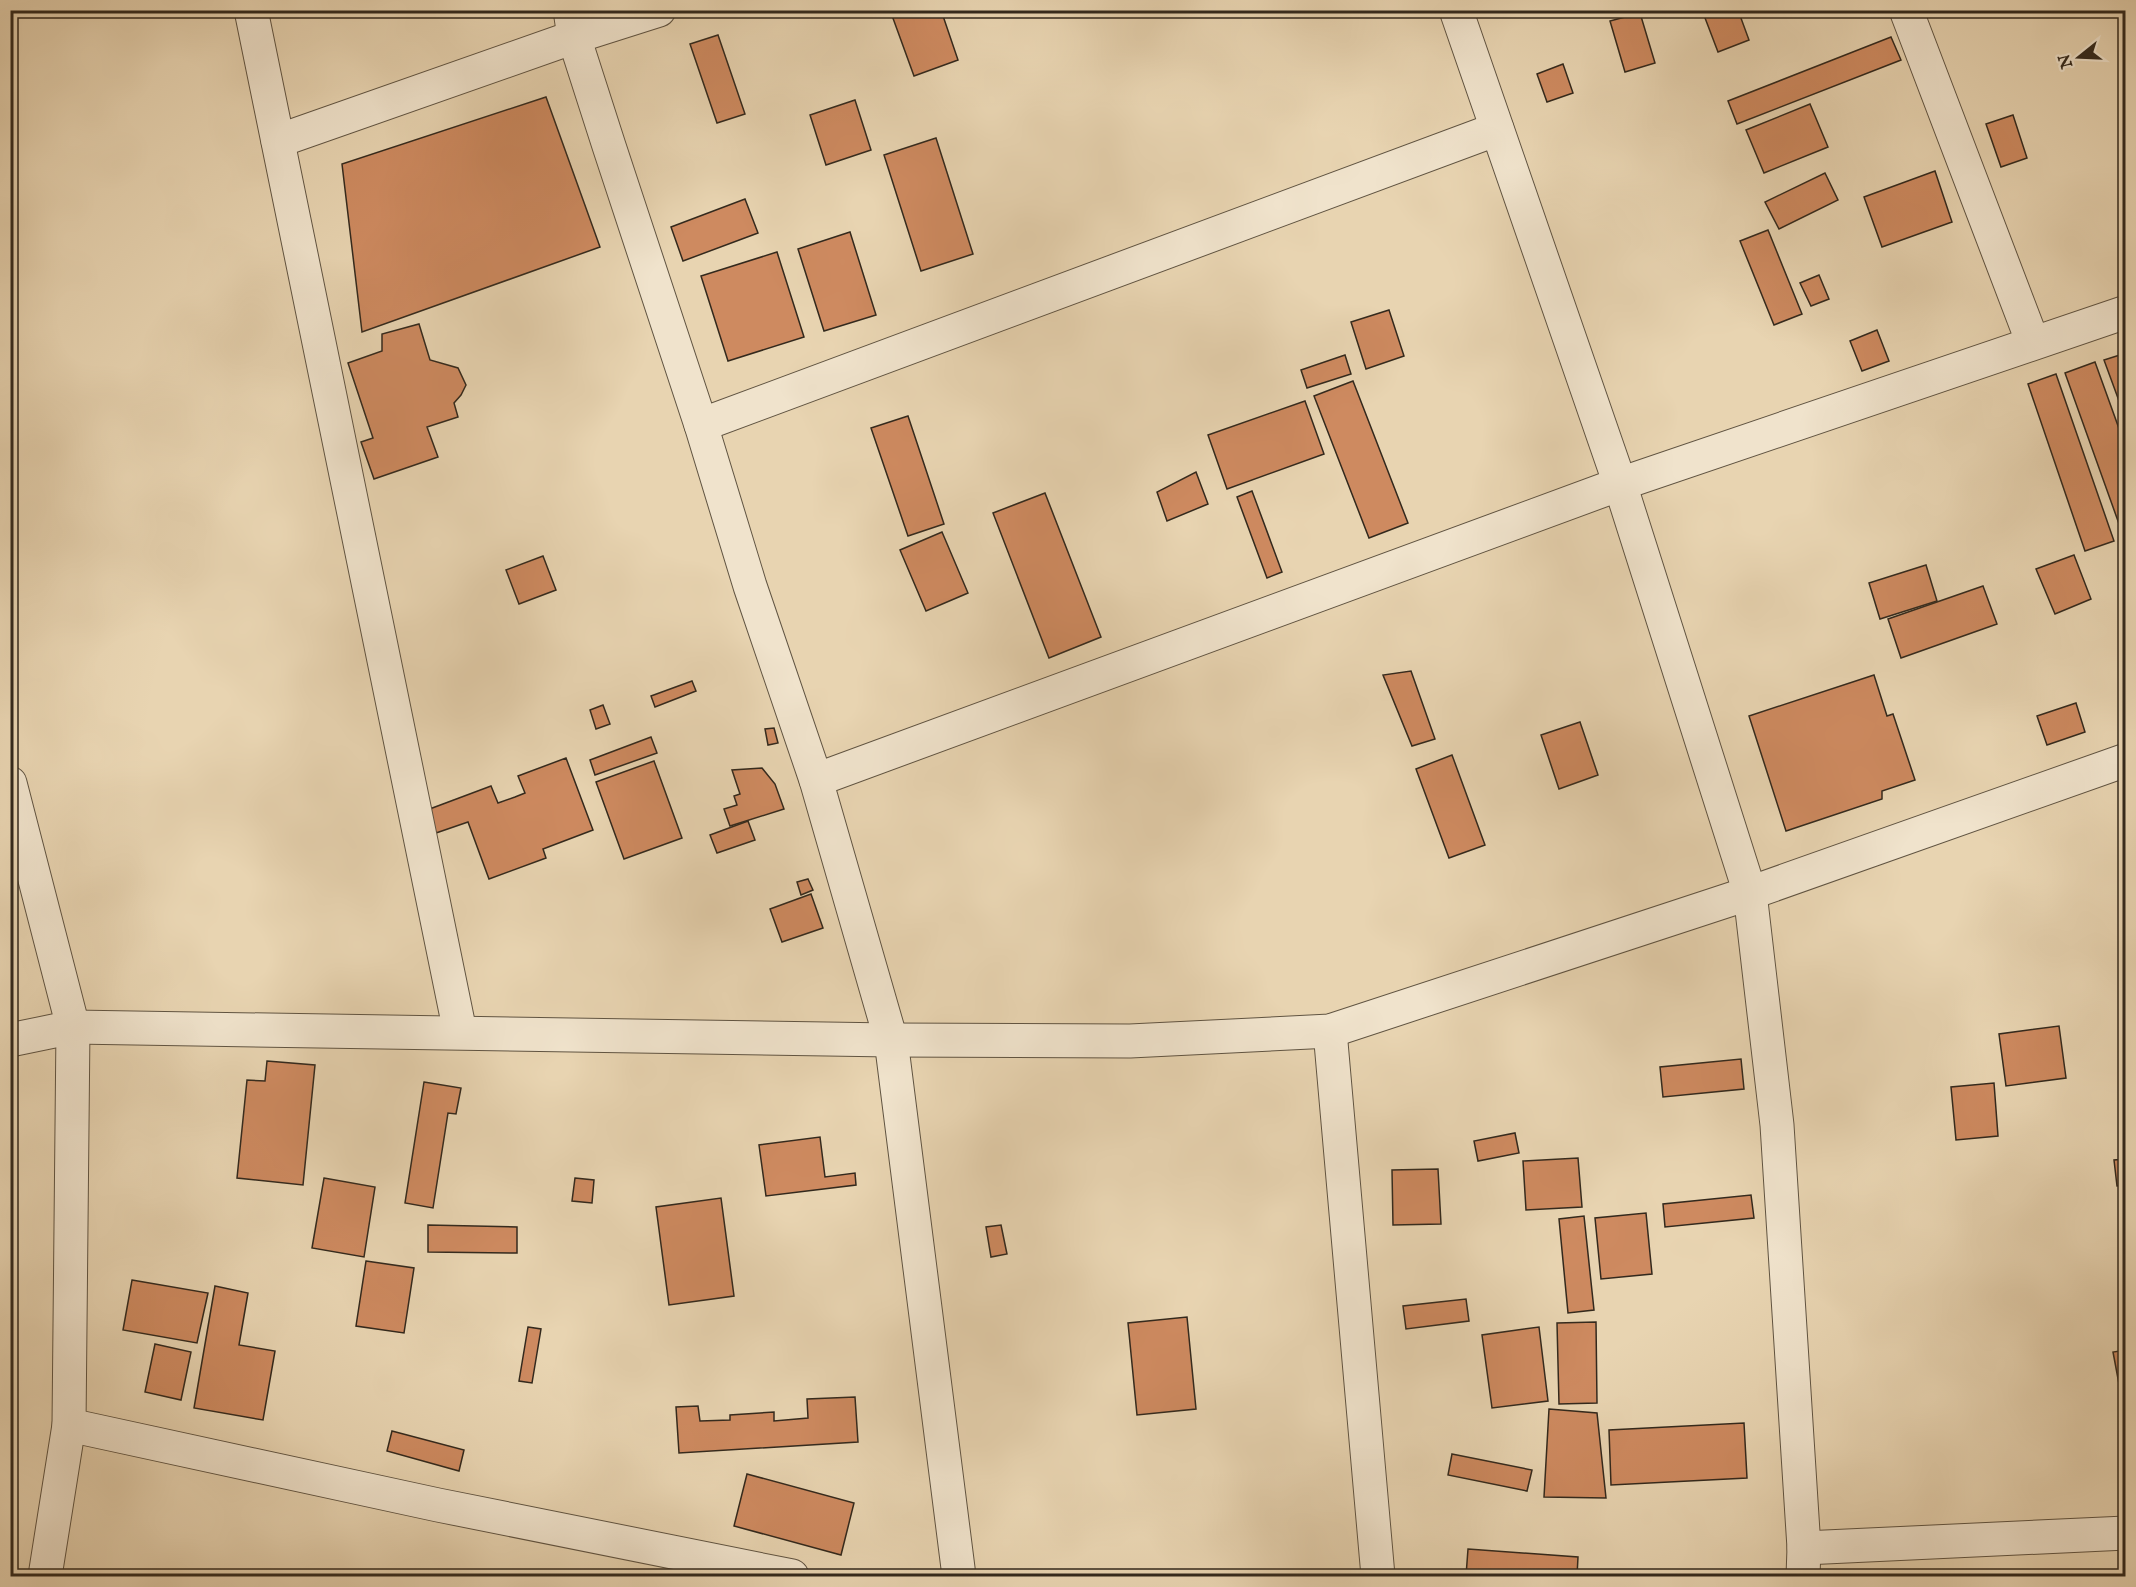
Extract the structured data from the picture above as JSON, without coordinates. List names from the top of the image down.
{
  "north": "left"
}
